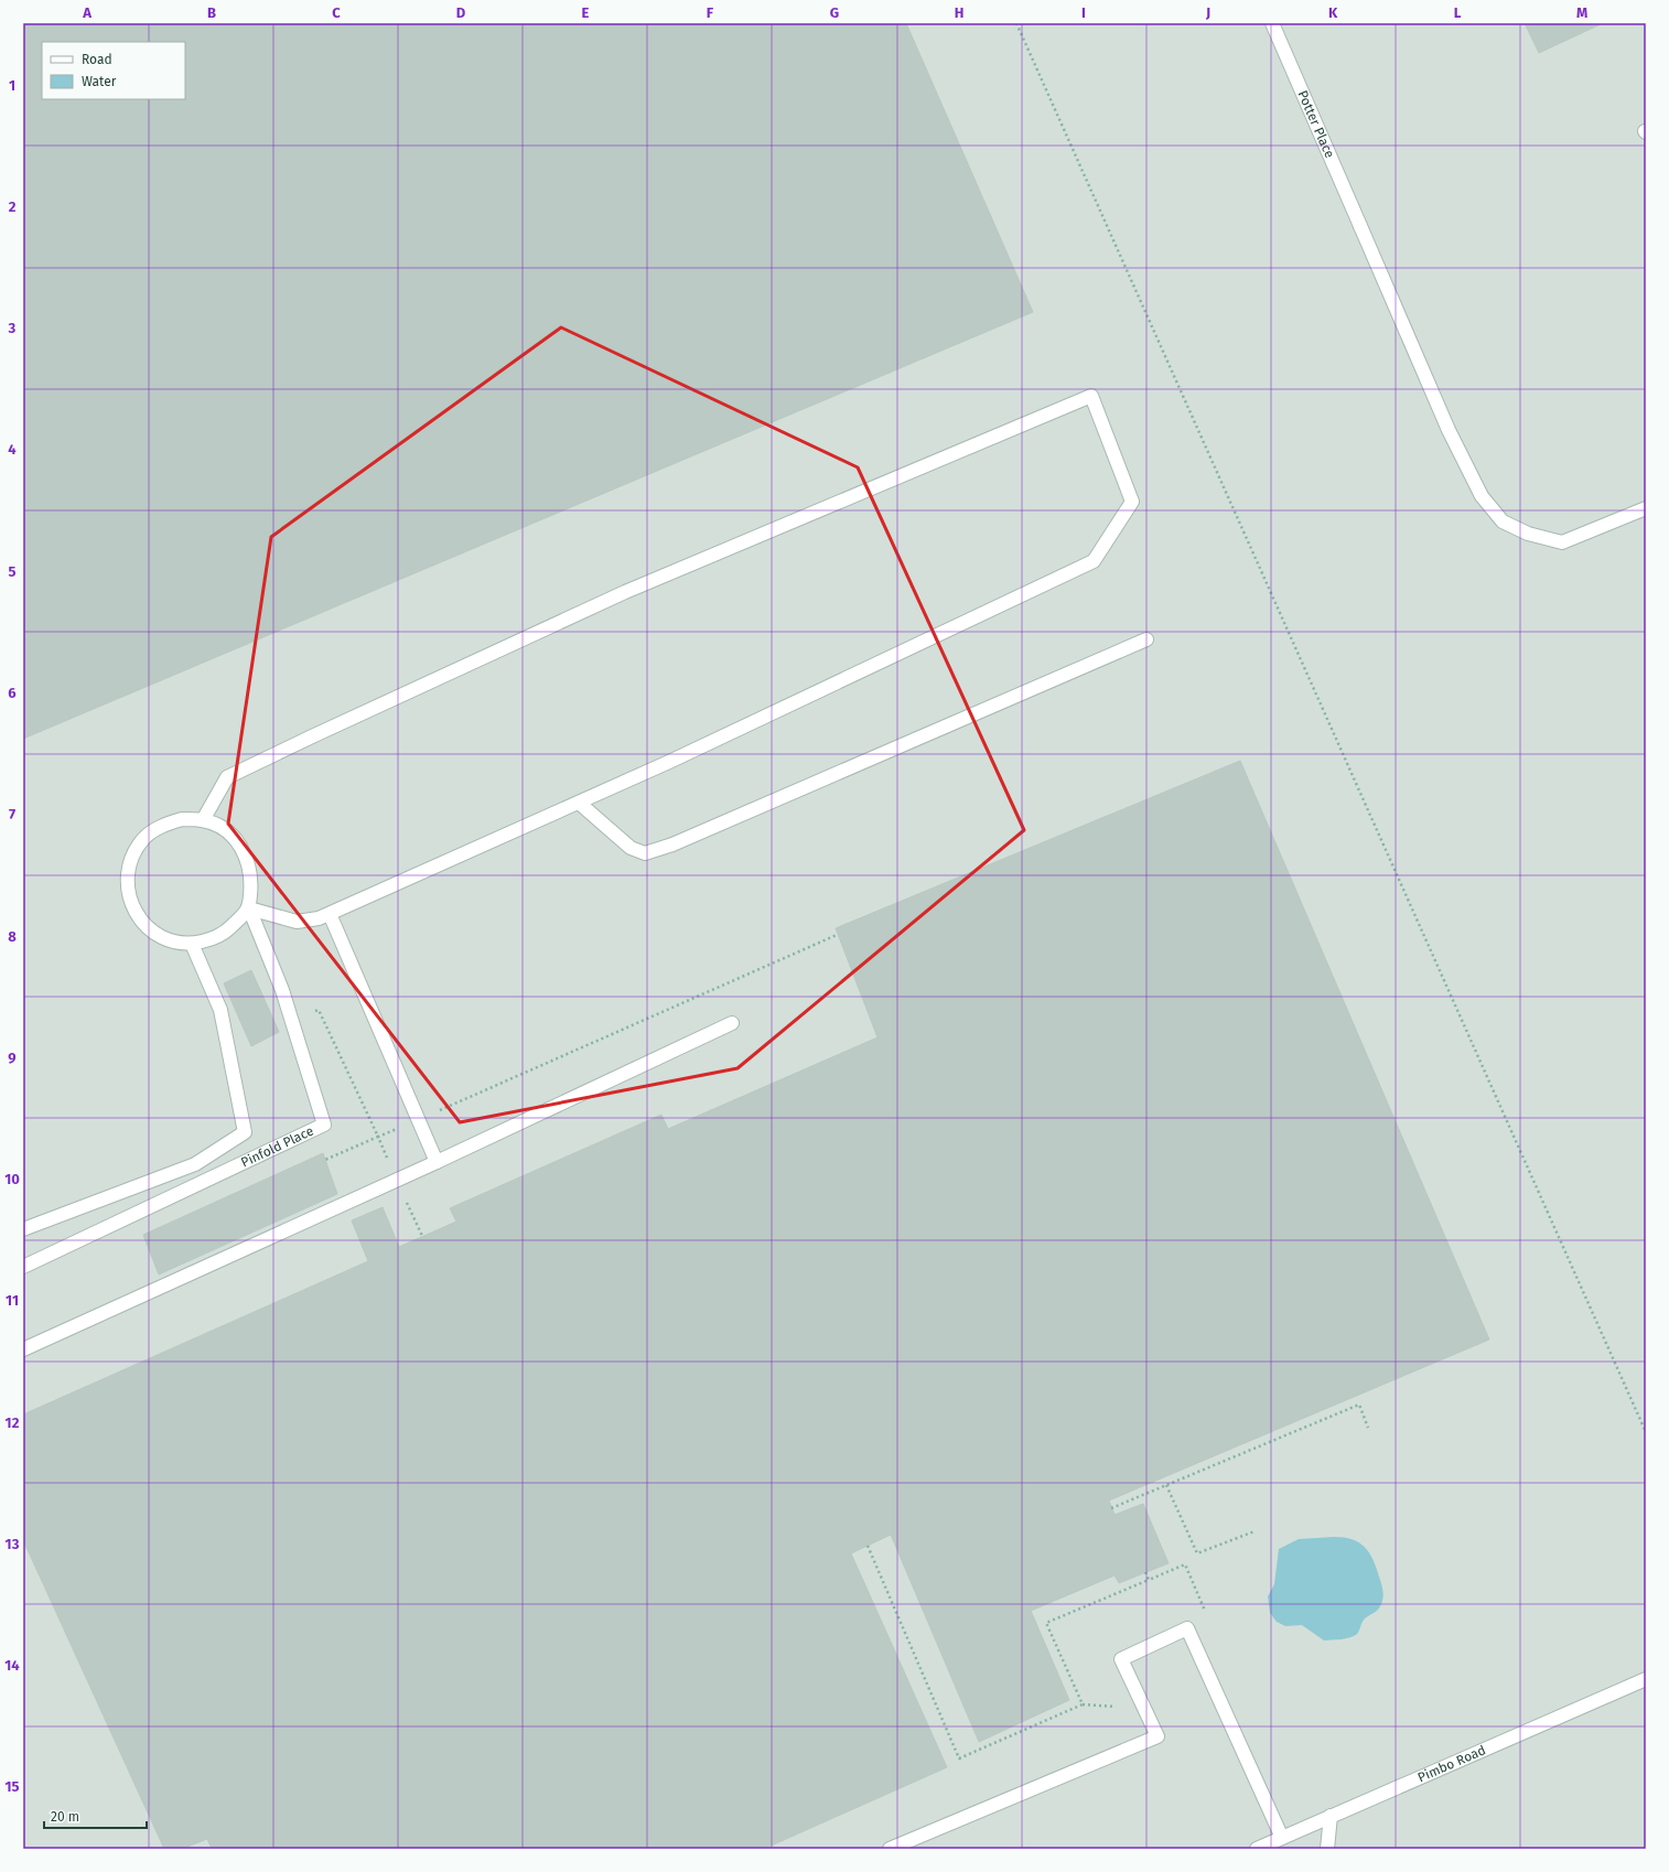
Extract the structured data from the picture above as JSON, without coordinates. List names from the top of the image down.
{
  "streets": {
    "street": ["Potter Place", "Pinfold Place", "Pimbo Road"]
  },
  "legend": ["Road", "Water"],
  "scale_bar": "20 m",
  "grid": {
    "columns": [
      "A",
      "B",
      "C",
      "D",
      "E",
      "F",
      "G",
      "H",
      "I",
      "J",
      "K",
      "L",
      "M"
    ],
    "rows": [
      "1",
      "2",
      "3",
      "4",
      "5",
      "6",
      "7",
      "8",
      "9",
      "10",
      "11",
      "12",
      "13",
      "14",
      "15"
    ]
  }
}
